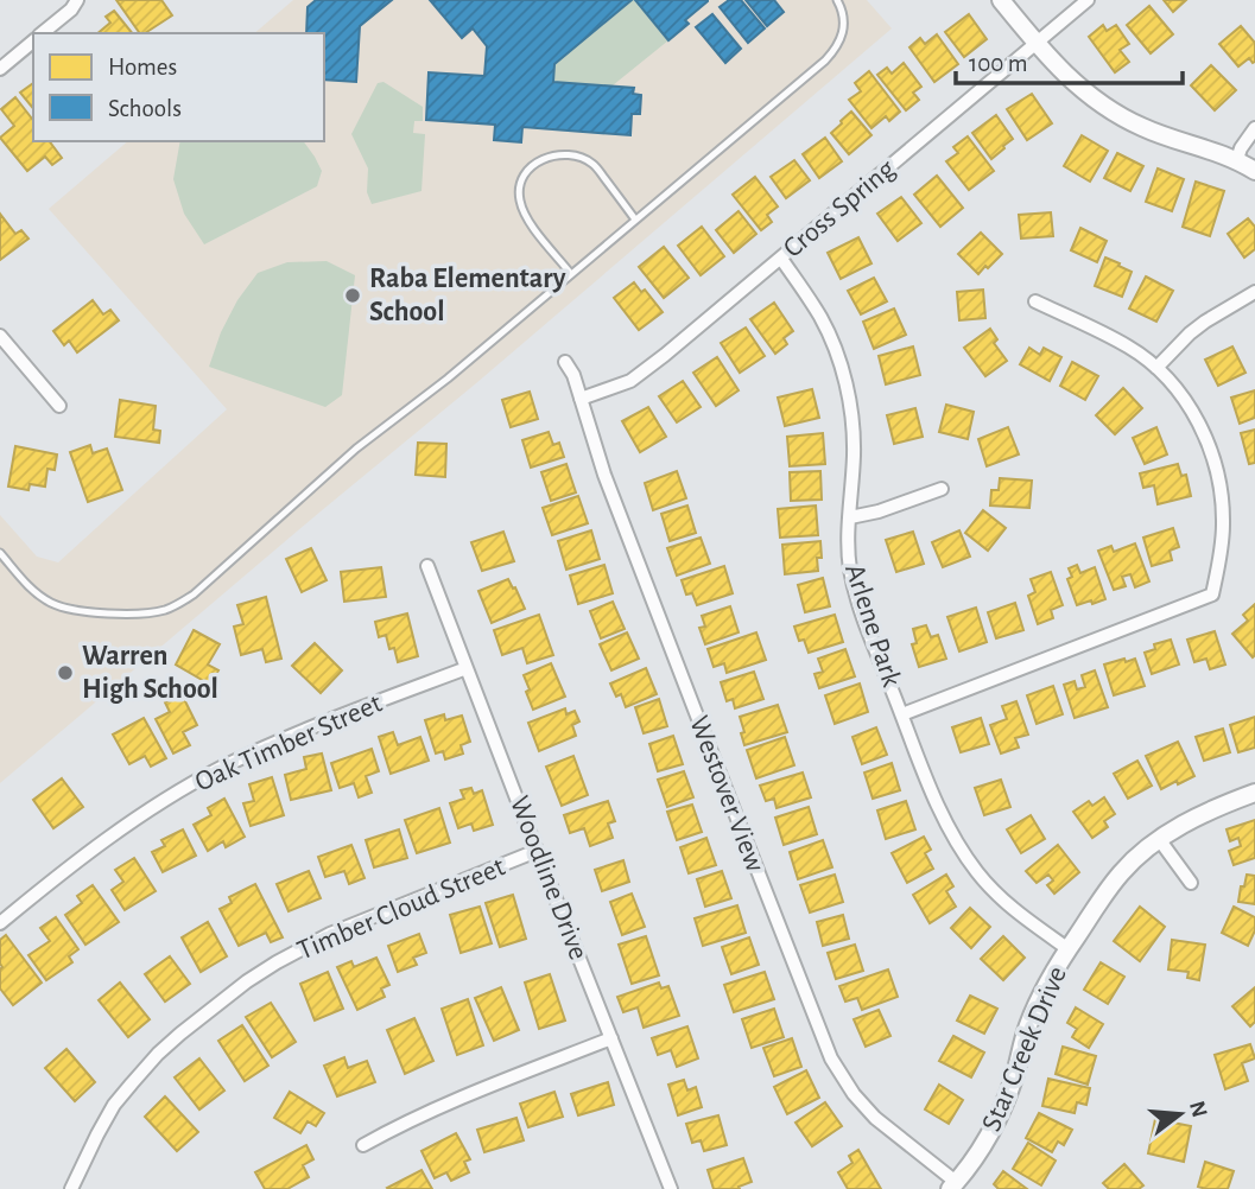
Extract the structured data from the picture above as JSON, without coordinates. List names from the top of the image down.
{
  "streets": {
    "street": [
      "Cross Spring",
      "Arlene Park",
      "Oak Timber Street",
      "Westover View",
      "Woodline Drive",
      "Timber Cloud Street",
      "Star Creek Drive"
    ]
  },
  "crossings": [
    ["Cross Spring", "Arlene Park"],
    ["Cross Spring", "Westover View"],
    ["Arlene Park", "Star Creek Drive"],
    ["Oak Timber Street", "Woodline Drive"],
    ["Westover View", "Star Creek Drive"],
    ["Woodline Drive", "Timber Cloud Street"]
  ],
  "places": ["Raba Elementary School", "Warren High School"],
  "legend": ["Homes", "Schools"],
  "scale_bar": "100 m",
  "north": "right"
}
